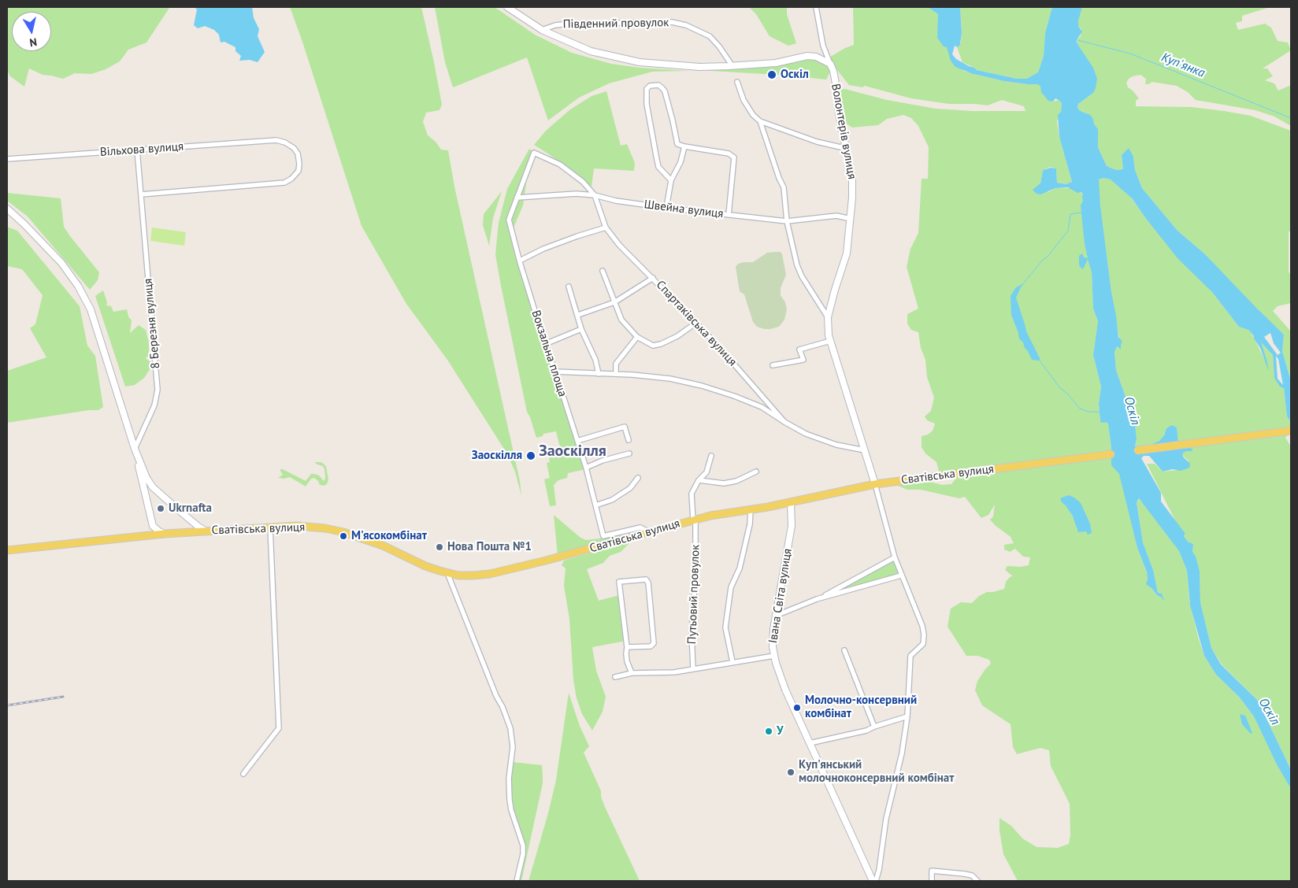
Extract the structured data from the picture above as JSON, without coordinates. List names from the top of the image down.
{
  "streets": {
    "main road": ["Сватівська вулиця"],
    "street": [
      "Південний провулок",
      "Волонтерів вулиця",
      "Вільхова вулиця",
      "Швейна вулиця",
      "8 Березня вулиця",
      "Спартаківська вулиця",
      "Вокзальна площа",
      "Путьовий провулок",
      "Івана Світа вулиця"
    ]
  },
  "crossings": [
    ["Волонтерів вулиця", "Швейна вулиця"],
    ["Волонтерів вулиця", "Сватівська вулиця"],
    ["Вільхова вулиця", "8 Березня вулиця"],
    ["Швейна вулиця", "Спартаківська вулиця"],
    ["Швейна вулиця", "Вокзальна площа"],
    ["Спартаківська вулиця", "Вокзальна площа"],
    ["Вокзальна площа", "Сватівська вулиця"],
    ["Сватівська вулиця", "Путьовий провулок"],
    ["Сватівська вулиця", "Івана Світа вулиця"]
  ],
  "districts": ["Заоскiлля"],
  "water": ["Куп'янка", "Оскіл"],
  "places": [
    "Оскіл",
    "Заоскiлля",
    "Ukrnafta",
    "М'ясокомбінат",
    "Нова Пошта №1",
    "Молочно-консервний комбінат",
    "У",
    "Куп'янський молочноконсервний комбінат"
  ],
  "north": "bottom"
}
